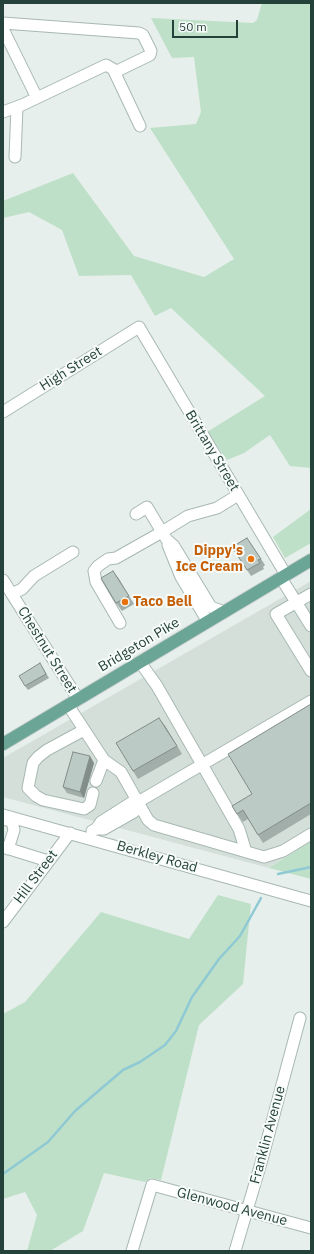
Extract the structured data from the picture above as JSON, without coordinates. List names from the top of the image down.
{
  "streets": {
    "main road": ["Bridgeton Pike"],
    "street": [
      "High Street",
      "Brittany Street",
      "Chestnut Street",
      "Berkley Road",
      "Hill Street",
      "Franklin Avenue",
      "Glenwood Avenue"
    ]
  },
  "crossings": [
    ["High Street", "Brittany Street"],
    ["Brittany Street", "Bridgeton Pike"],
    ["Bridgeton Pike", "Chestnut Street"],
    ["Berkley Road", "Hill Street"],
    ["Franklin Avenue", "Glenwood Avenue"]
  ],
  "places": ["Dippy's Ice Cream", "Taco Bell"],
  "scale_bar": "50 m"
}
